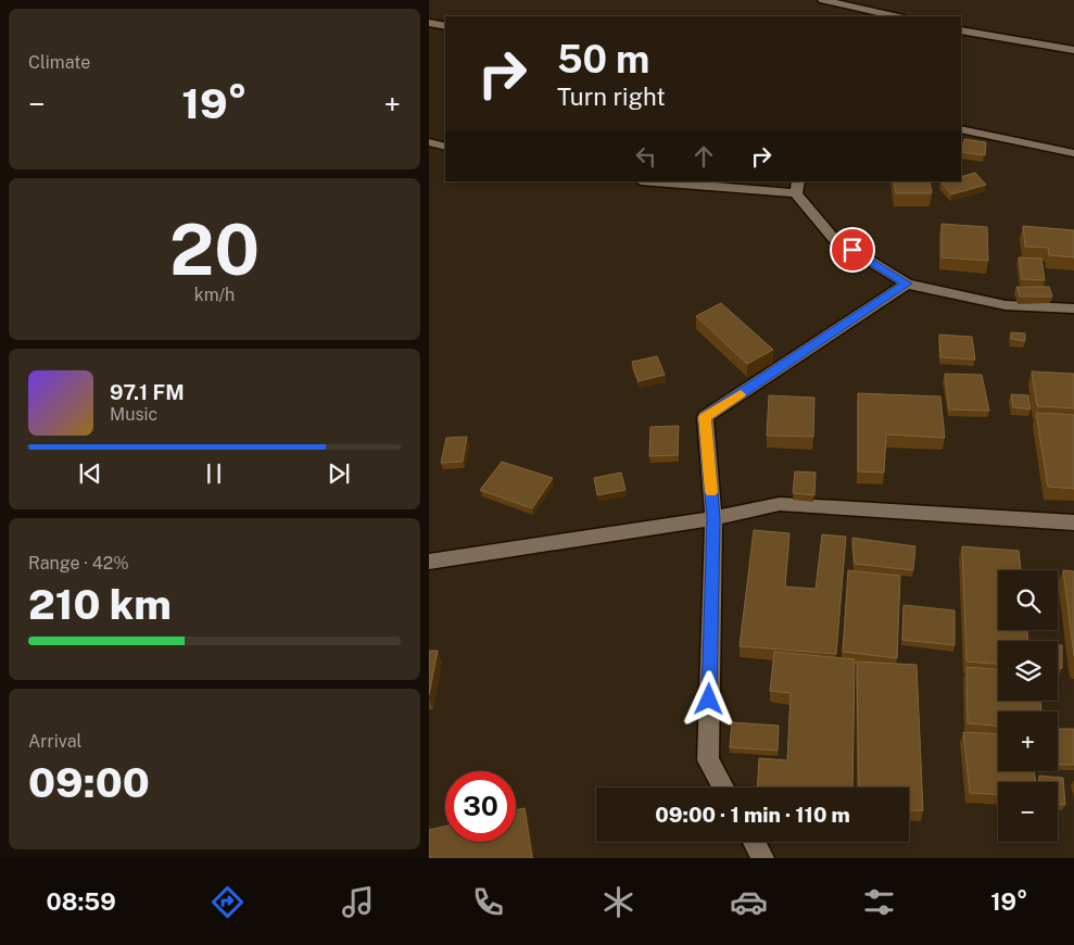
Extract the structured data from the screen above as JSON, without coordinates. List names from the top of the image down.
{
  "page": {
    "tile": [
      "Climate",
      ["20", "km/h"],
      ["Range · 42%", "210 km"],
      ["Arrival", "09:00"]
    ],
    "turn": ["50 m", "Turn right"],
    "heat": ["−", "19°", "+"],
    "song": ["97.1 FM", "Music"],
    "map_buttons": ["+", "−"],
    "limit": "30",
    "trip": "09:00 · 1 min · 110 m",
    "tabs": ["08:59", "19°"]
  }
}
